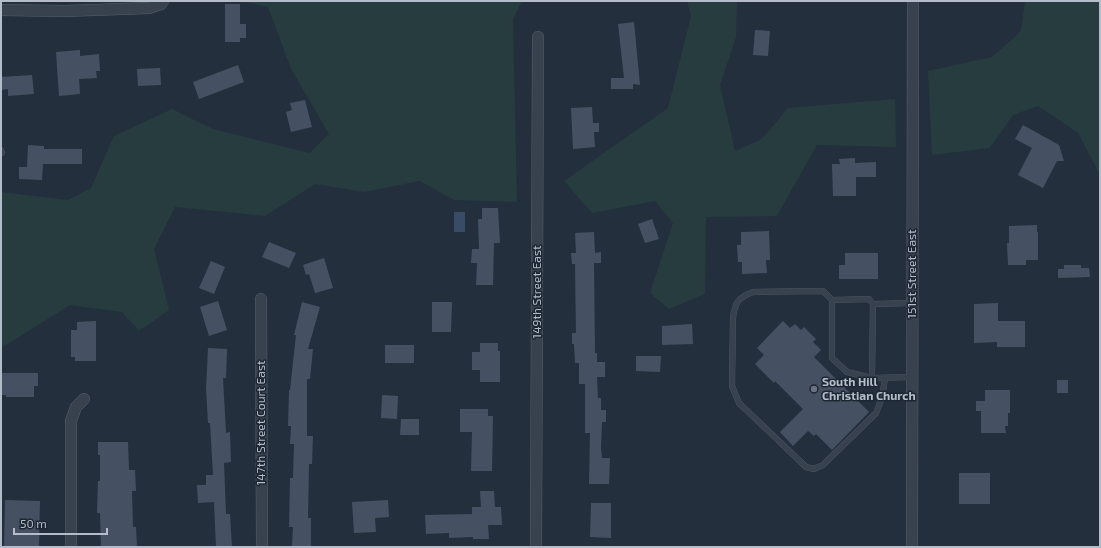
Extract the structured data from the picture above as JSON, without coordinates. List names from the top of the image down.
{
  "streets": {
    "street": ["151st Street East", "149th Street East", "147th Street Court East"]
  },
  "places": ["South Hill Christian Church"],
  "scale_bar": "50 m"
}
